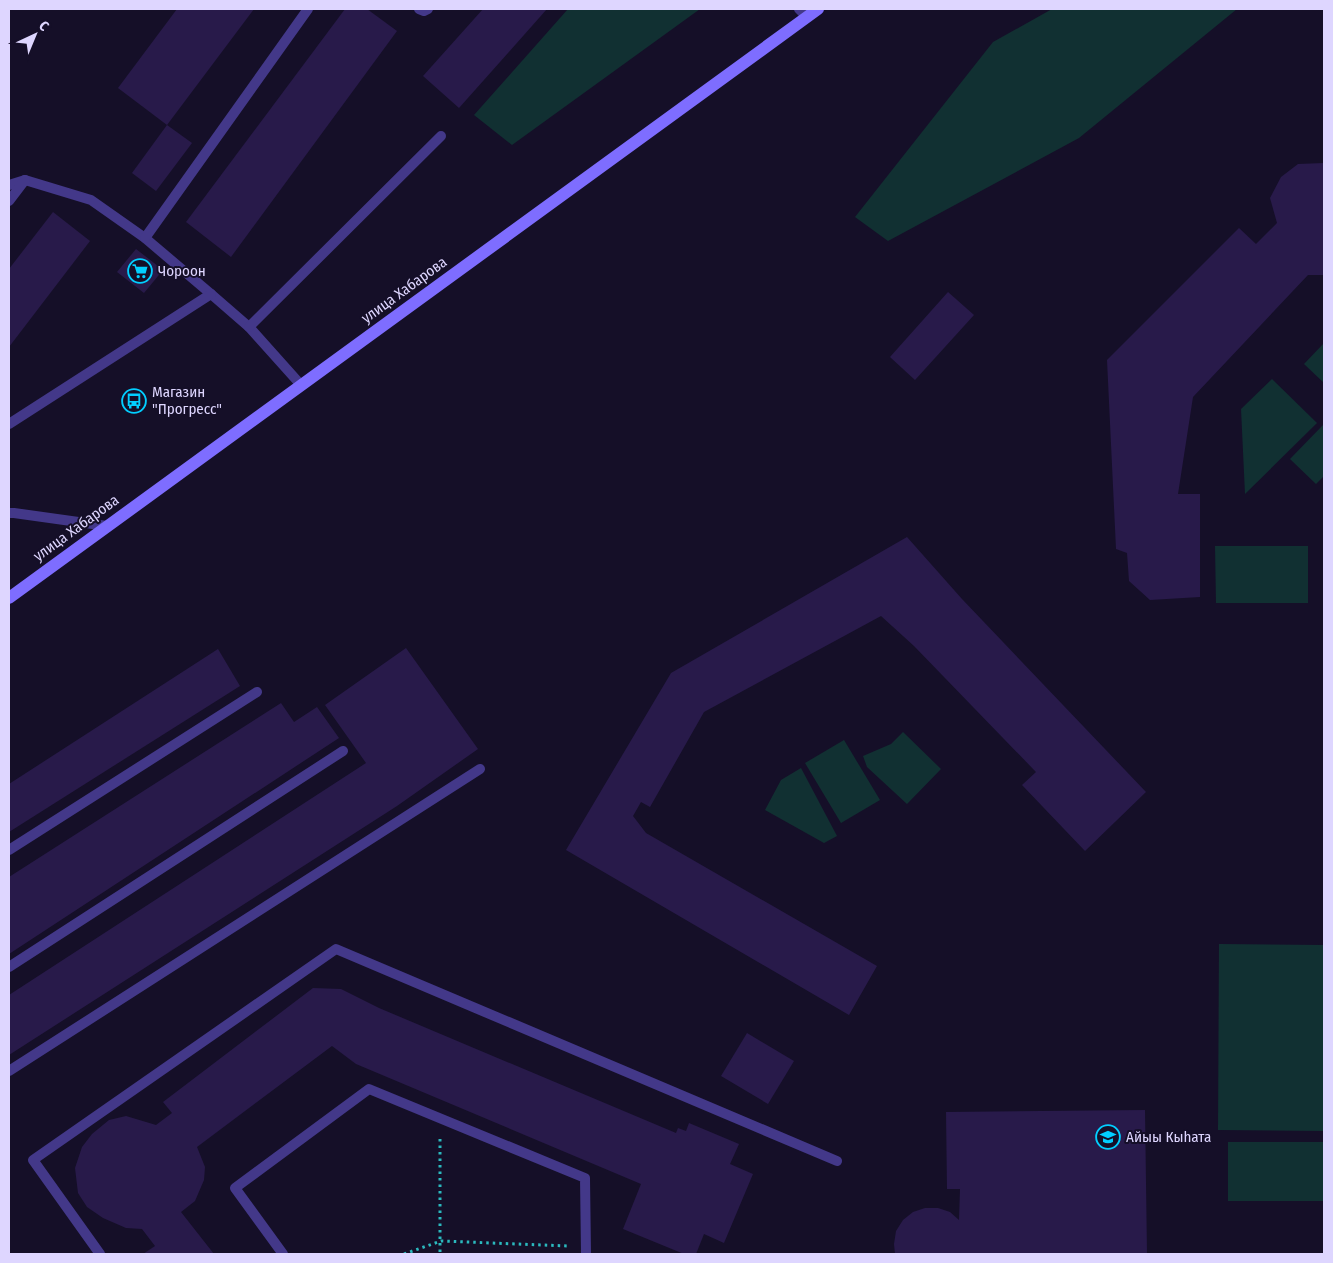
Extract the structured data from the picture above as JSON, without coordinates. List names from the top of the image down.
{
  "streets": {
    "main road": ["улица Хабарова"]
  },
  "places": {
    "supermarket": ["Чороон"],
    "bus stop": ["Магазин \"Прогресс\""],
    "school or university": ["Айыы Кыhата"]
  },
  "north": "top right"
}
